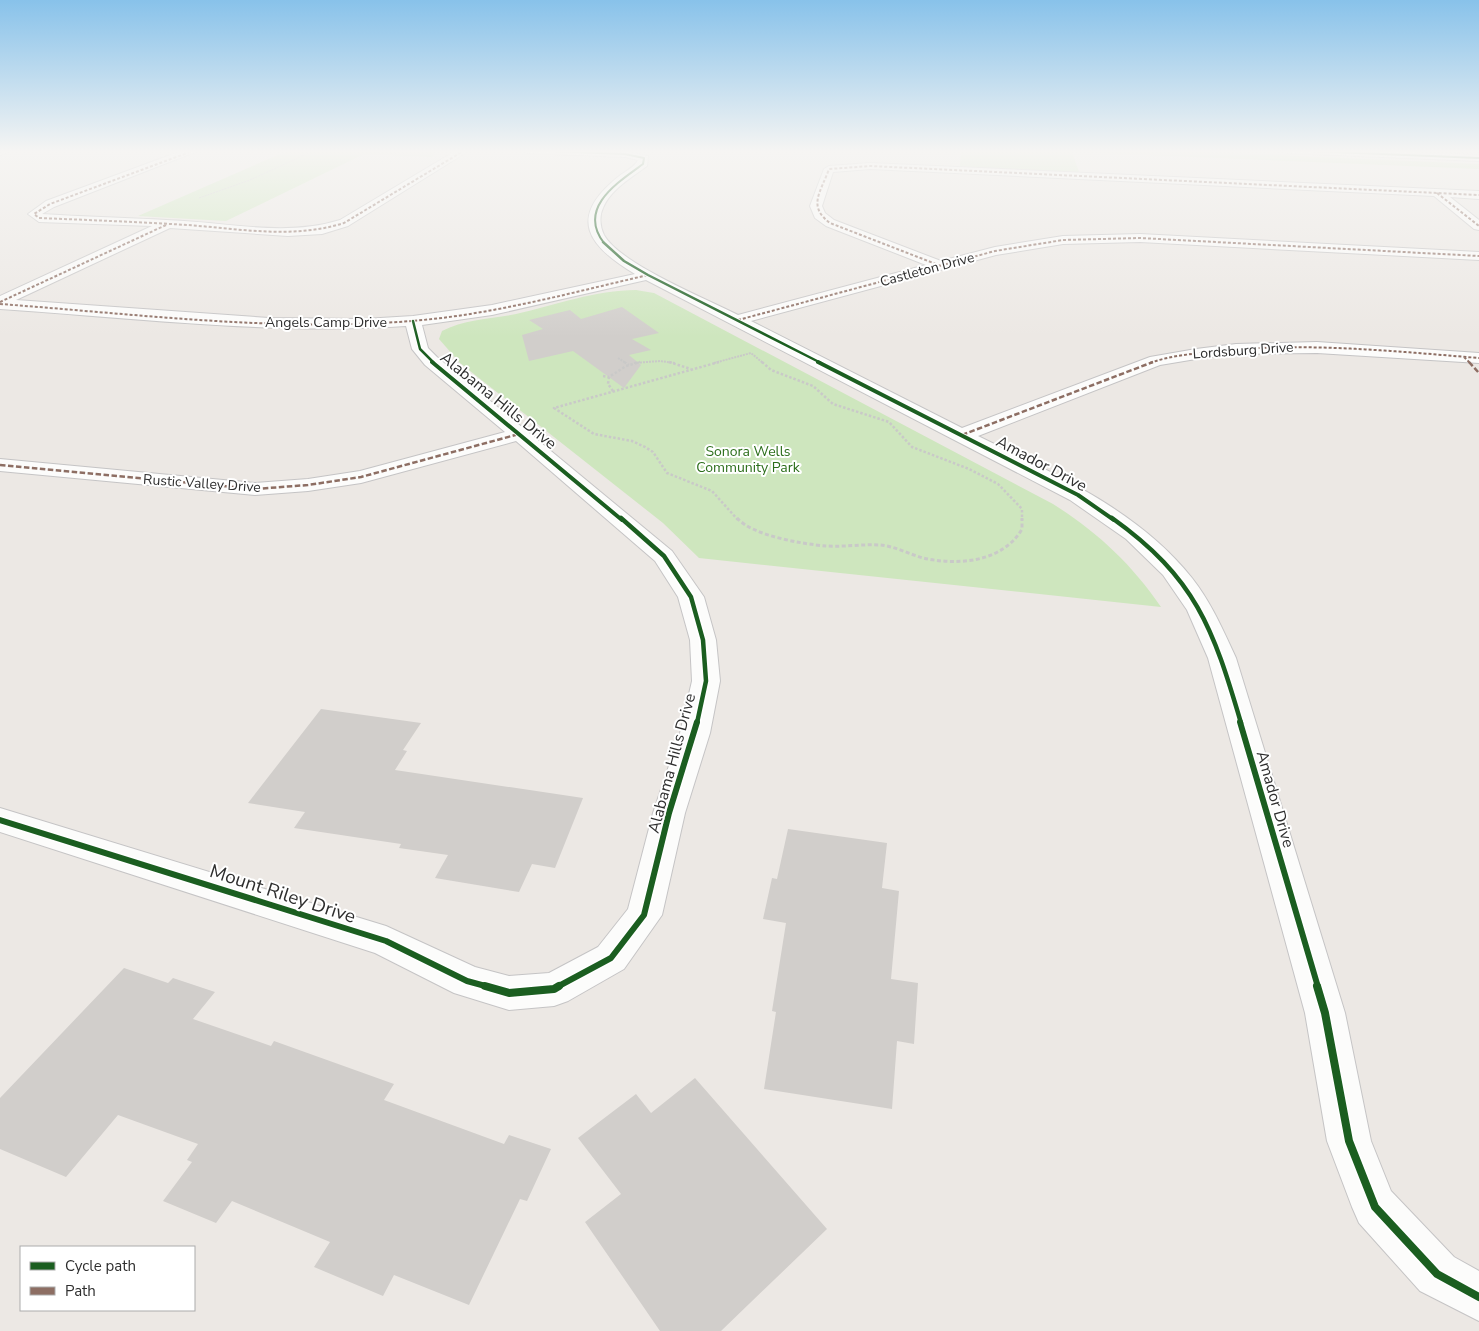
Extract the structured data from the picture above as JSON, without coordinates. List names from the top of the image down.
{
  "streets": {
    "street": [
      "Castleton Drive",
      "Angels Camp Drive",
      "Lordsburg Drive",
      "Alabama Hills Drive",
      "Amador Drive",
      "Rustic Valley Drive",
      "Mount Riley Drive"
    ]
  },
  "crossings": [
    ["Castleton Drive", "Amador Drive"],
    ["Angels Camp Drive", "Alabama Hills Drive"],
    ["Angels Camp Drive", "Amador Drive"],
    ["Lordsburg Drive", "Amador Drive"],
    ["Alabama Hills Drive", "Rustic Valley Drive"],
    ["Alabama Hills Drive", "Mount Riley Drive"]
  ],
  "parks": ["Sonora Wells Community Park"],
  "legend": ["Cycle path", "Path"]
}
